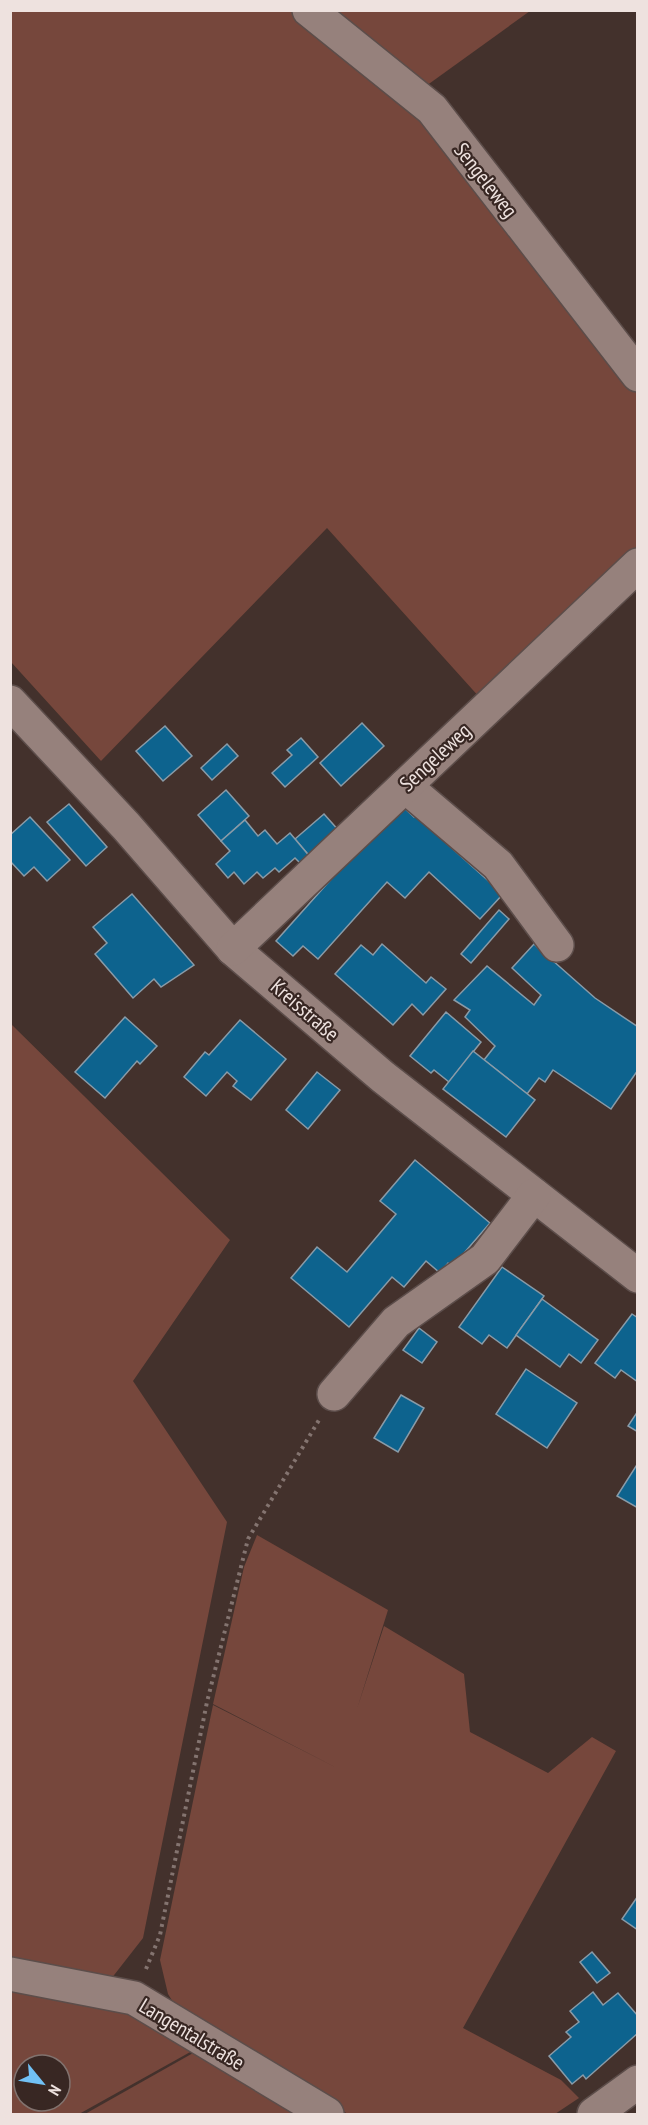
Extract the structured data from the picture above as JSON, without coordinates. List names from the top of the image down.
{
  "streets": {
    "street": ["Sengeleweg", "Kreisstraße", "Langentalstraße"]
  },
  "crossings": [
    ["Sengeleweg", "Kreisstraße"]
  ],
  "north": "bottom right"
}
